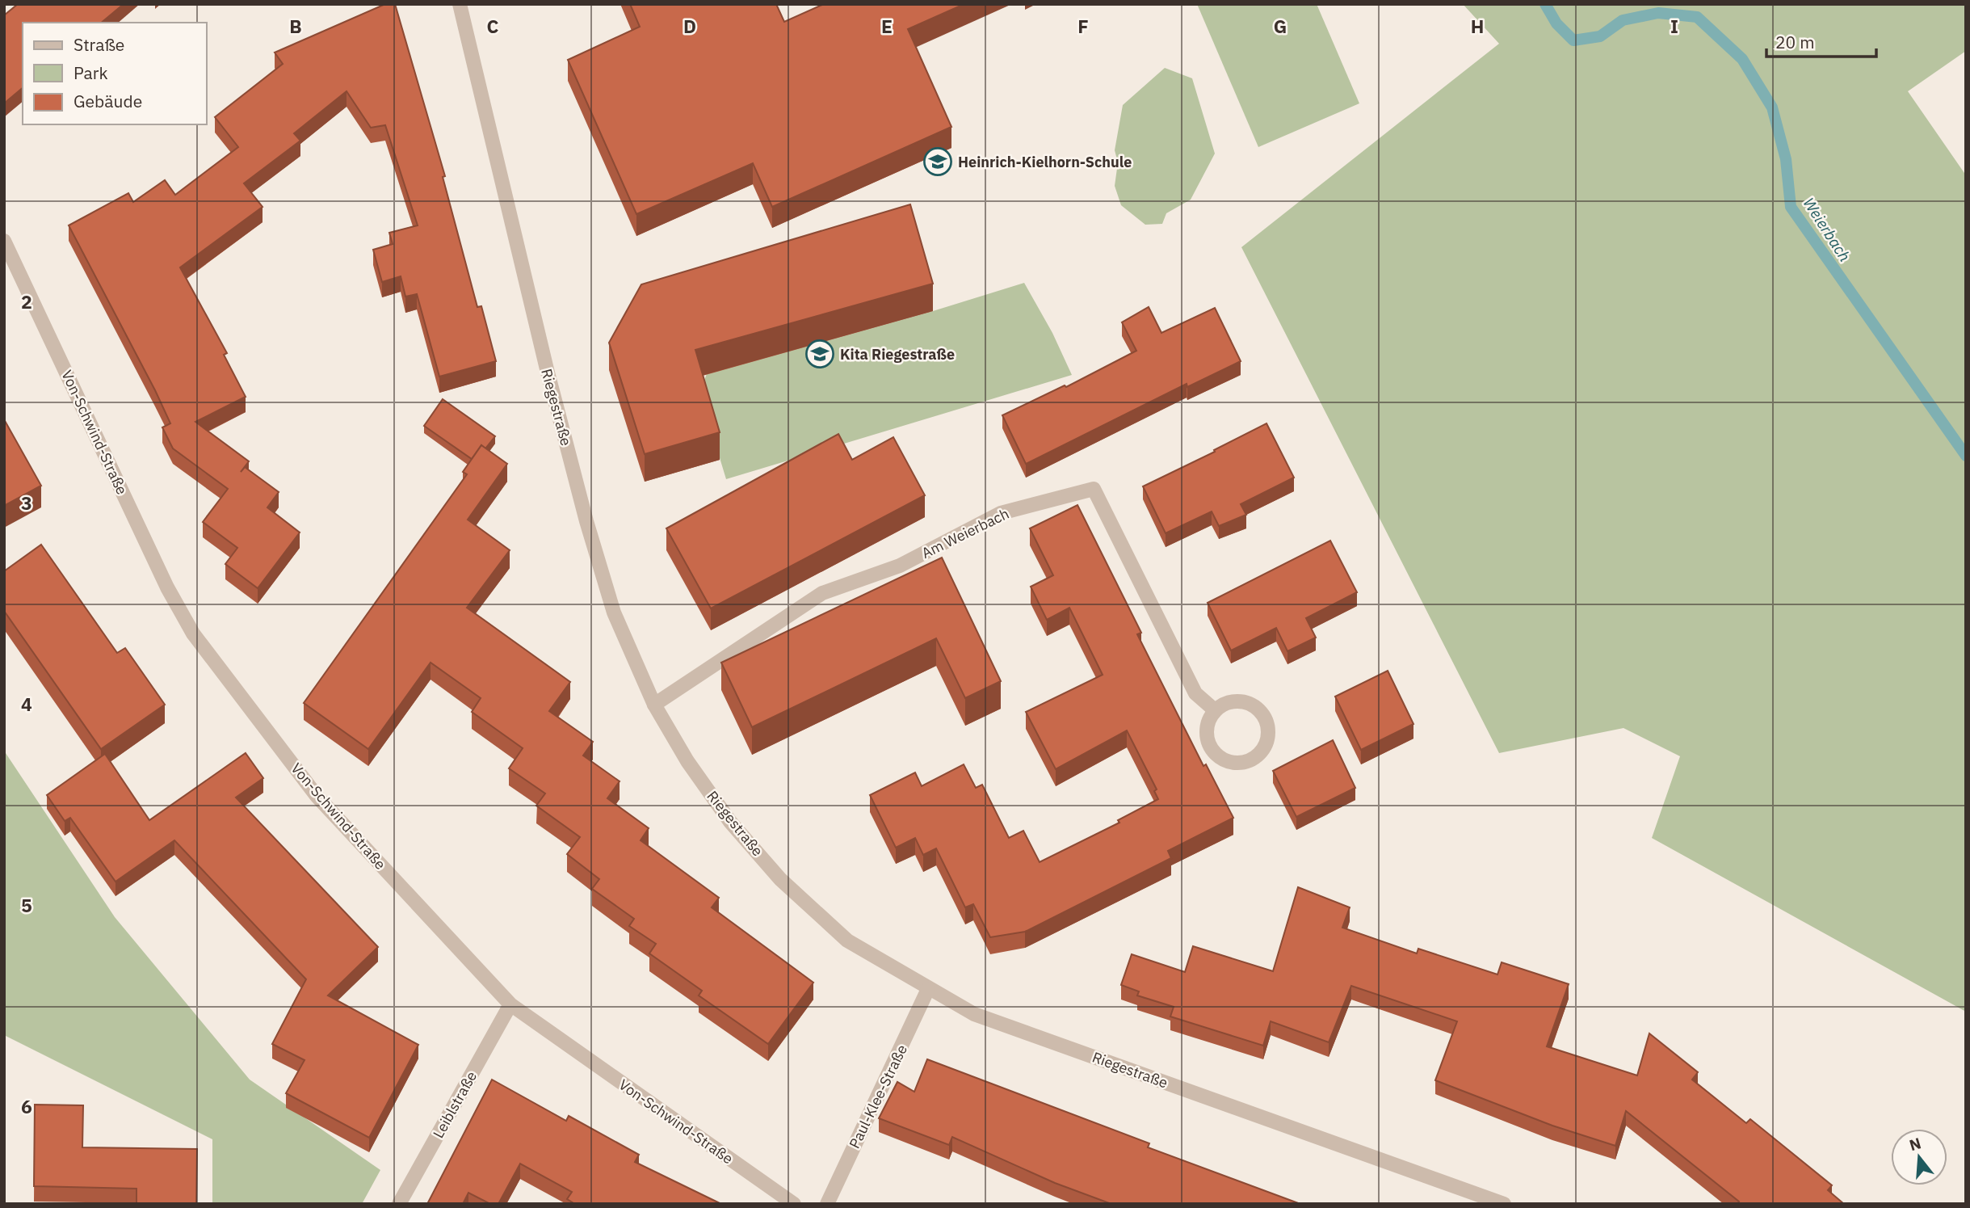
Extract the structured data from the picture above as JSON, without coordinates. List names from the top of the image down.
{
  "streets": {
    "street": [
      "Riegestraße",
      "Von-Schwind-Straße",
      "Am Weierbach",
      "Paul-Klee-Straße",
      "Leiblstraße"
    ]
  },
  "crossings": [
    ["Riegestraße", "Am Weierbach"],
    ["Riegestraße", "Paul-Klee-Straße"],
    ["Von-Schwind-Straße", "Leiblstraße"]
  ],
  "water": ["Weierbach"],
  "places": {
    "school or university": ["Heinrich-Kielhorn-Schule", "Kita Riegestraße"]
  },
  "legend": ["Straße", "Park", "Gebäude"],
  "scale_bar": "20 m",
  "north": "top",
  "grid": {
    "columns": [
      "B",
      "C",
      "D",
      "E",
      "F",
      "G",
      "H",
      "I"
    ],
    "rows": [
      "2",
      "3",
      "4",
      "5",
      "6"
    ]
  }
}
